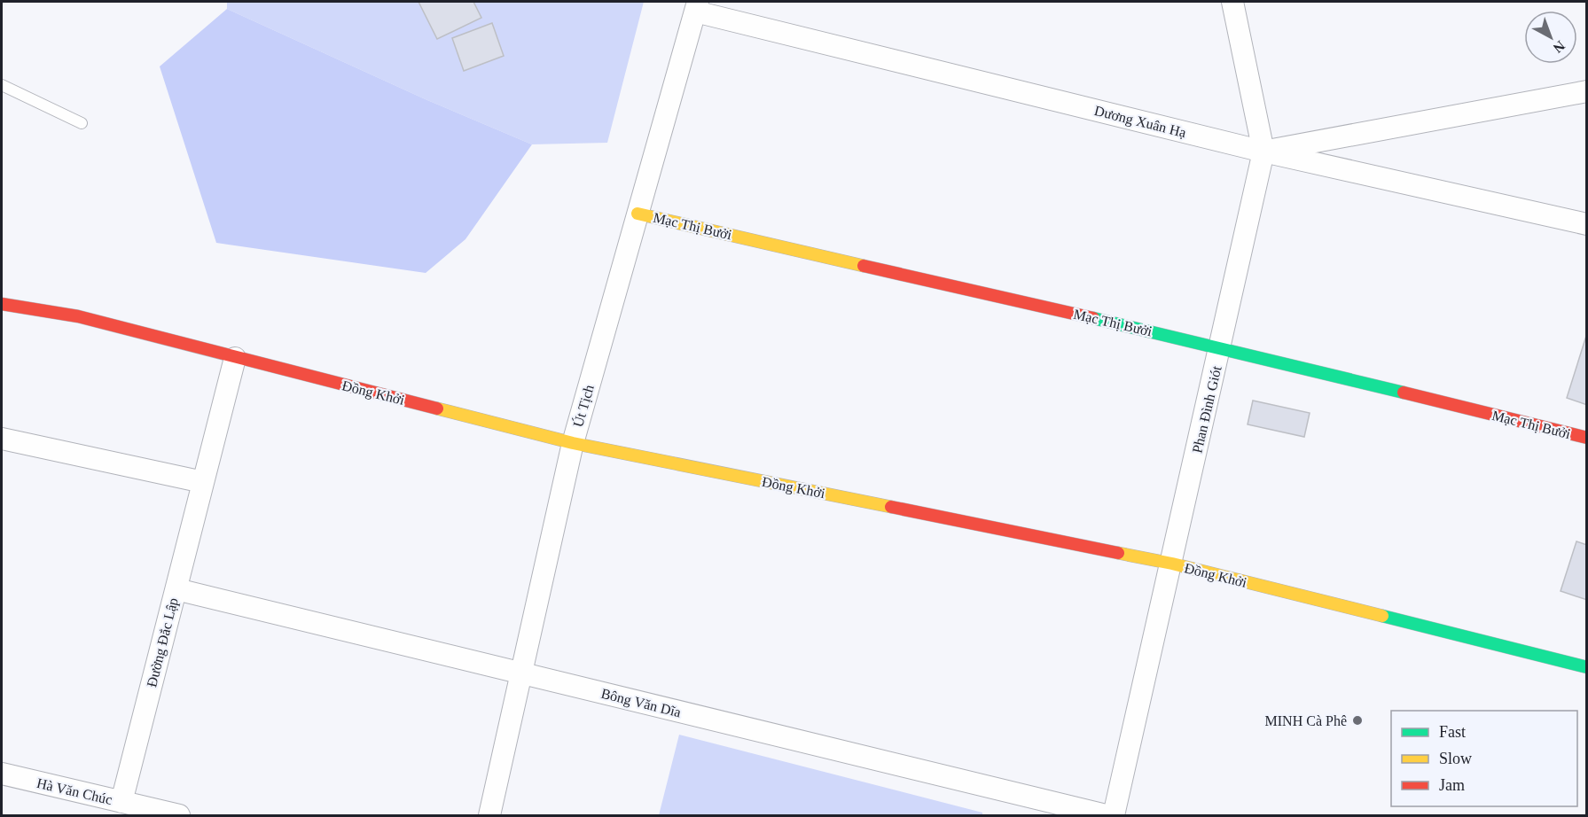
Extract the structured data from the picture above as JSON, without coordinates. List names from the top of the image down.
{
  "streets": {
    "street": [
      "Dương Xuân Hạ",
      "Mạc Thị Bưởi",
      "Đồng Khởi",
      "Út Tịch",
      "Phan Đình Giót",
      "Đường Đắc Lập",
      "Bông Văn Dĩa",
      "Hà Văn Chúc"
    ]
  },
  "crossings": [
    ["Dương Xuân Hạ", "Út Tịch"],
    ["Dương Xuân Hạ", "Phan Đình Giót"],
    ["Mạc Thị Bưởi", "Út Tịch"],
    ["Mạc Thị Bưởi", "Phan Đình Giót"],
    ["Đồng Khởi", "Út Tịch"],
    ["Đồng Khởi", "Phan Đình Giót"],
    ["Đồng Khởi", "Đường Đắc Lập"],
    ["Út Tịch", "Bông Văn Dĩa"],
    ["Đường Đắc Lập", "Bông Văn Dĩa"],
    ["Đường Đắc Lập", "Hà Văn Chúc"]
  ],
  "places": ["MINH Cà Phê"],
  "legend": ["Fast", "Slow", "Jam"],
  "north": "bottom right"
}
